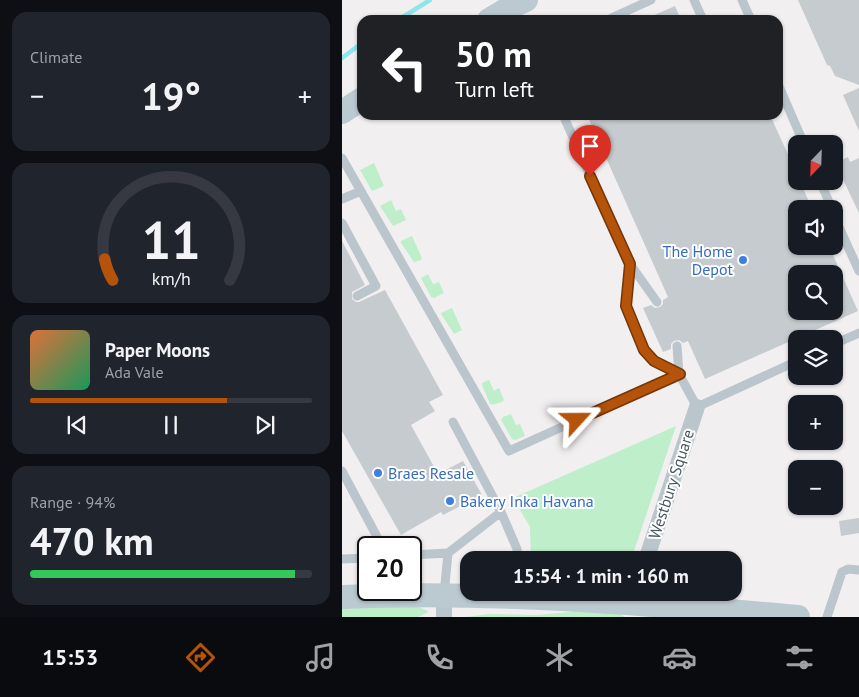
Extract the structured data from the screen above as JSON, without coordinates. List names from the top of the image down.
{
  "streets": {
    "street": ["Westbury Square"]
  },
  "places": ["The Home Depot", "Braes Resale", "Bakery Inka Havana"],
  "north": "bottom left",
  "page": {
    "tile": [
      "Climate",
      ["Range · 94%", "470 km"]
    ],
    "turn": ["50 m", "Turn left"],
    "heat": ["−", "19°", "+"],
    "map_buttons": ["+", "−"],
    "song": ["Paper Moons", "Ada Vale"],
    "limit": "20",
    "trip": "15:54 · 1 min · 160 m",
    "tabs": "15:53",
    "gauge": ["11", "km/h"]
  }
}
